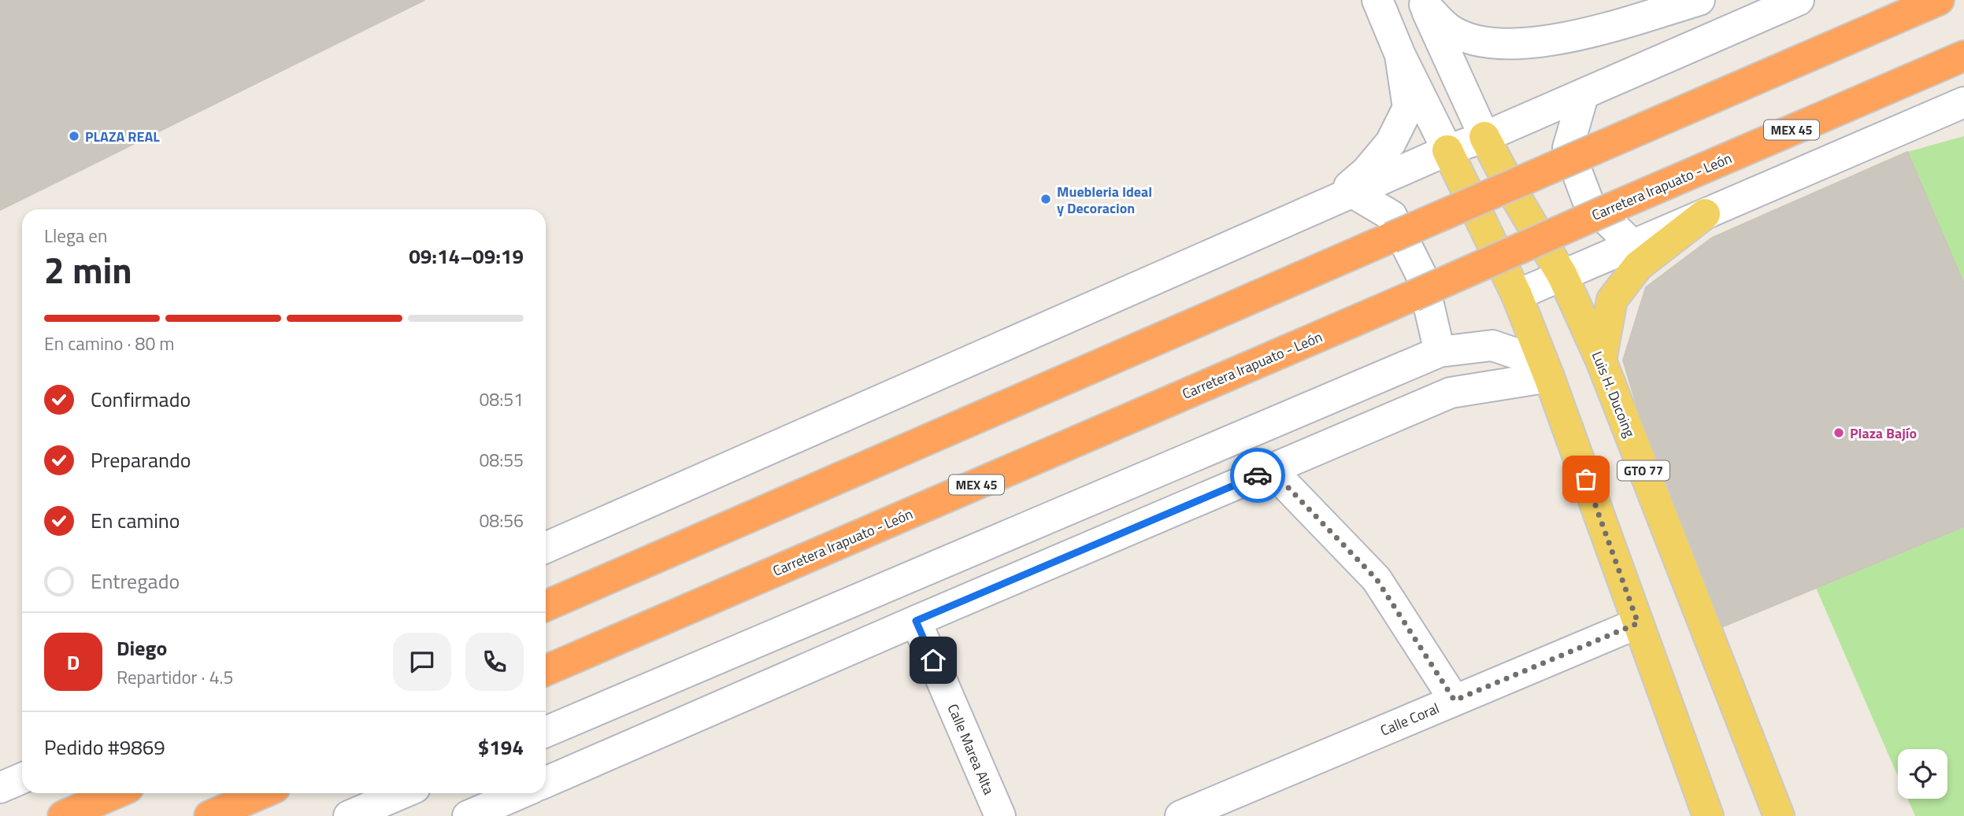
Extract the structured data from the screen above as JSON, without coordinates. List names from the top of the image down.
{
  "streets": {
    "highway": ["MEX 45", "Carretera Irapuato - León"],
    "main road": ["Luis H. Ducoing", "GTO 77"],
    "street": ["Calle Coral", "Calle Marea Alta"]
  },
  "crossings": [
    ["Luis H. Ducoing", "GTO 77"]
  ],
  "places": ["PLAZA REAL", "Muebleria Ideal y Decoracion", "Plaza Bajío"],
  "page": {
    "heading": ["2 min", "Llega en", "09:14–09:19"],
    "panel": [
      "Diego",
      "Repartidor · 4.5",
      "Pedido #9869",
      "$194"
    ],
    "bar": "En camino · 80 m",
    "list": [
      ["Confirmado", "08:51"],
      ["Preparando", "08:55"],
      ["En camino", "08:56"],
      "Entregado"
    ],
    "round": "D"
  }
}
